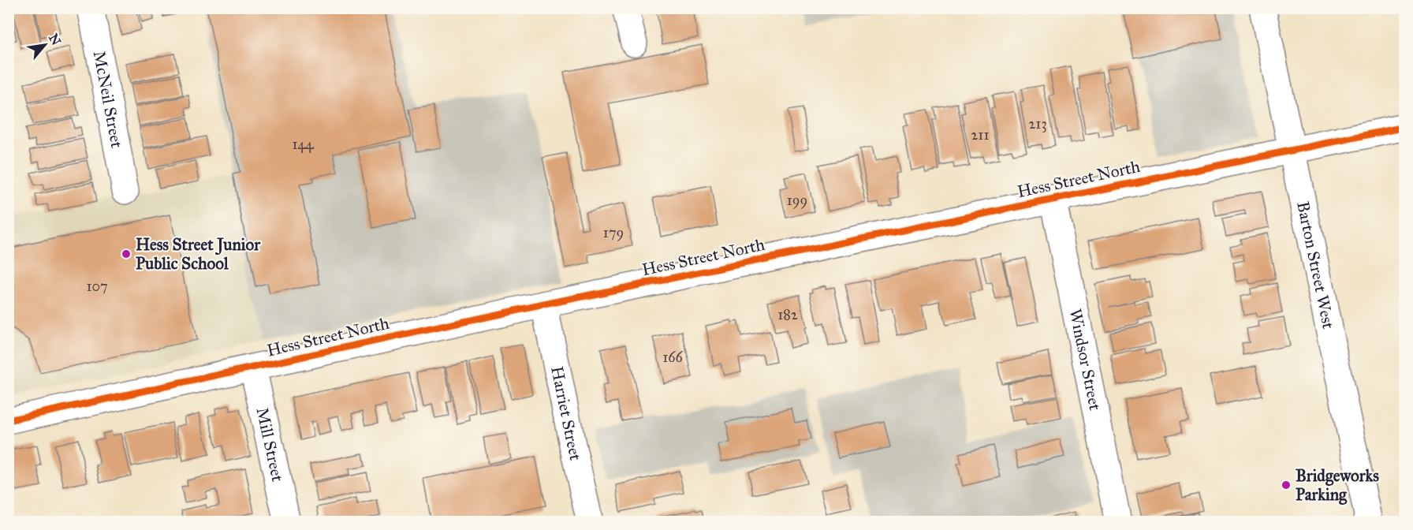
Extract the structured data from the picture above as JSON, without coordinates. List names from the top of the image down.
{
  "streets": {
    "street": [
      "McNeil Street",
      "Hess Street North",
      "Barton Street West",
      "Windsor Street",
      "Harriet Street",
      "Mill Street"
    ]
  },
  "crossings": [
    ["Hess Street North", "Barton Street West"],
    ["Hess Street North", "Windsor Street"],
    ["Hess Street North", "Harriet Street"],
    ["Hess Street North", "Mill Street"]
  ],
  "places": ["Hess Street Junior Public School", "Bridgeworks Parking"],
  "house_numbers": [
    "213",
    "211",
    "144",
    "199",
    "179",
    "107",
    "182",
    "166"
  ],
  "north": "top right"
}
